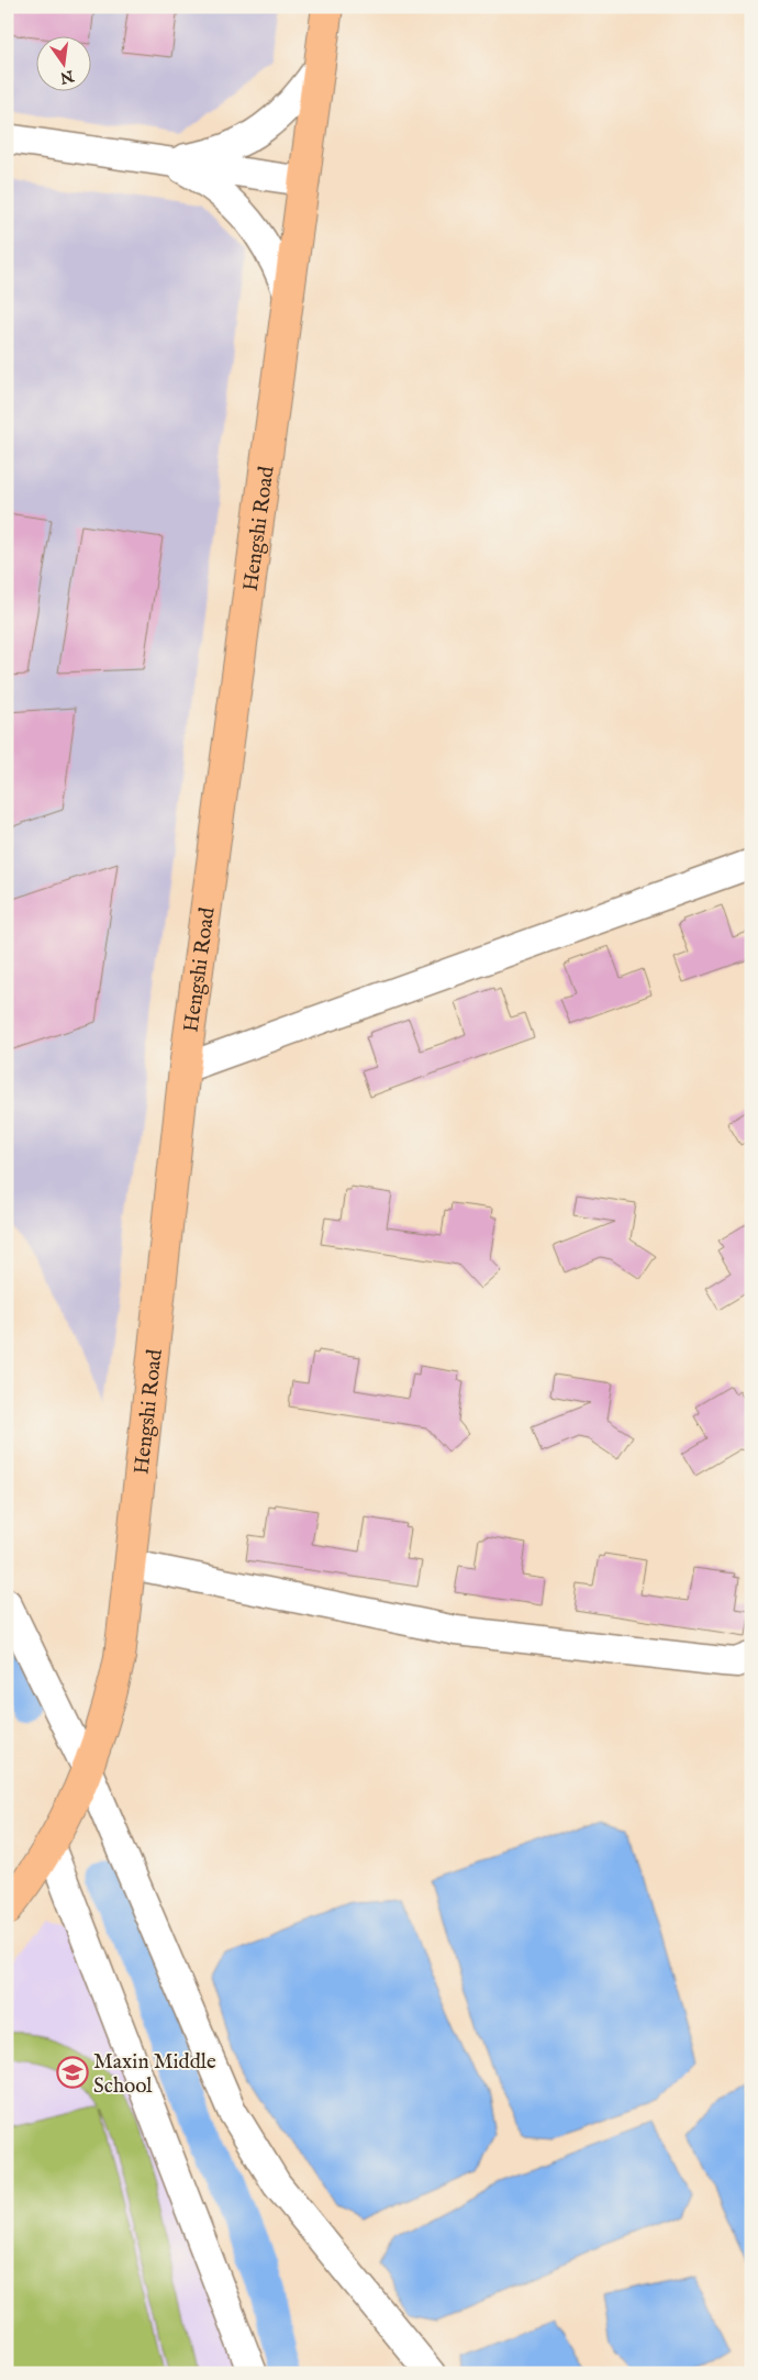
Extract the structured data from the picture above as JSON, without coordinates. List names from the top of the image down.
{
  "streets": {
    "main road": ["Hengshi Road"]
  },
  "places": {
    "school or university": ["Maxin Middle School"]
  },
  "north": "bottom"
}
